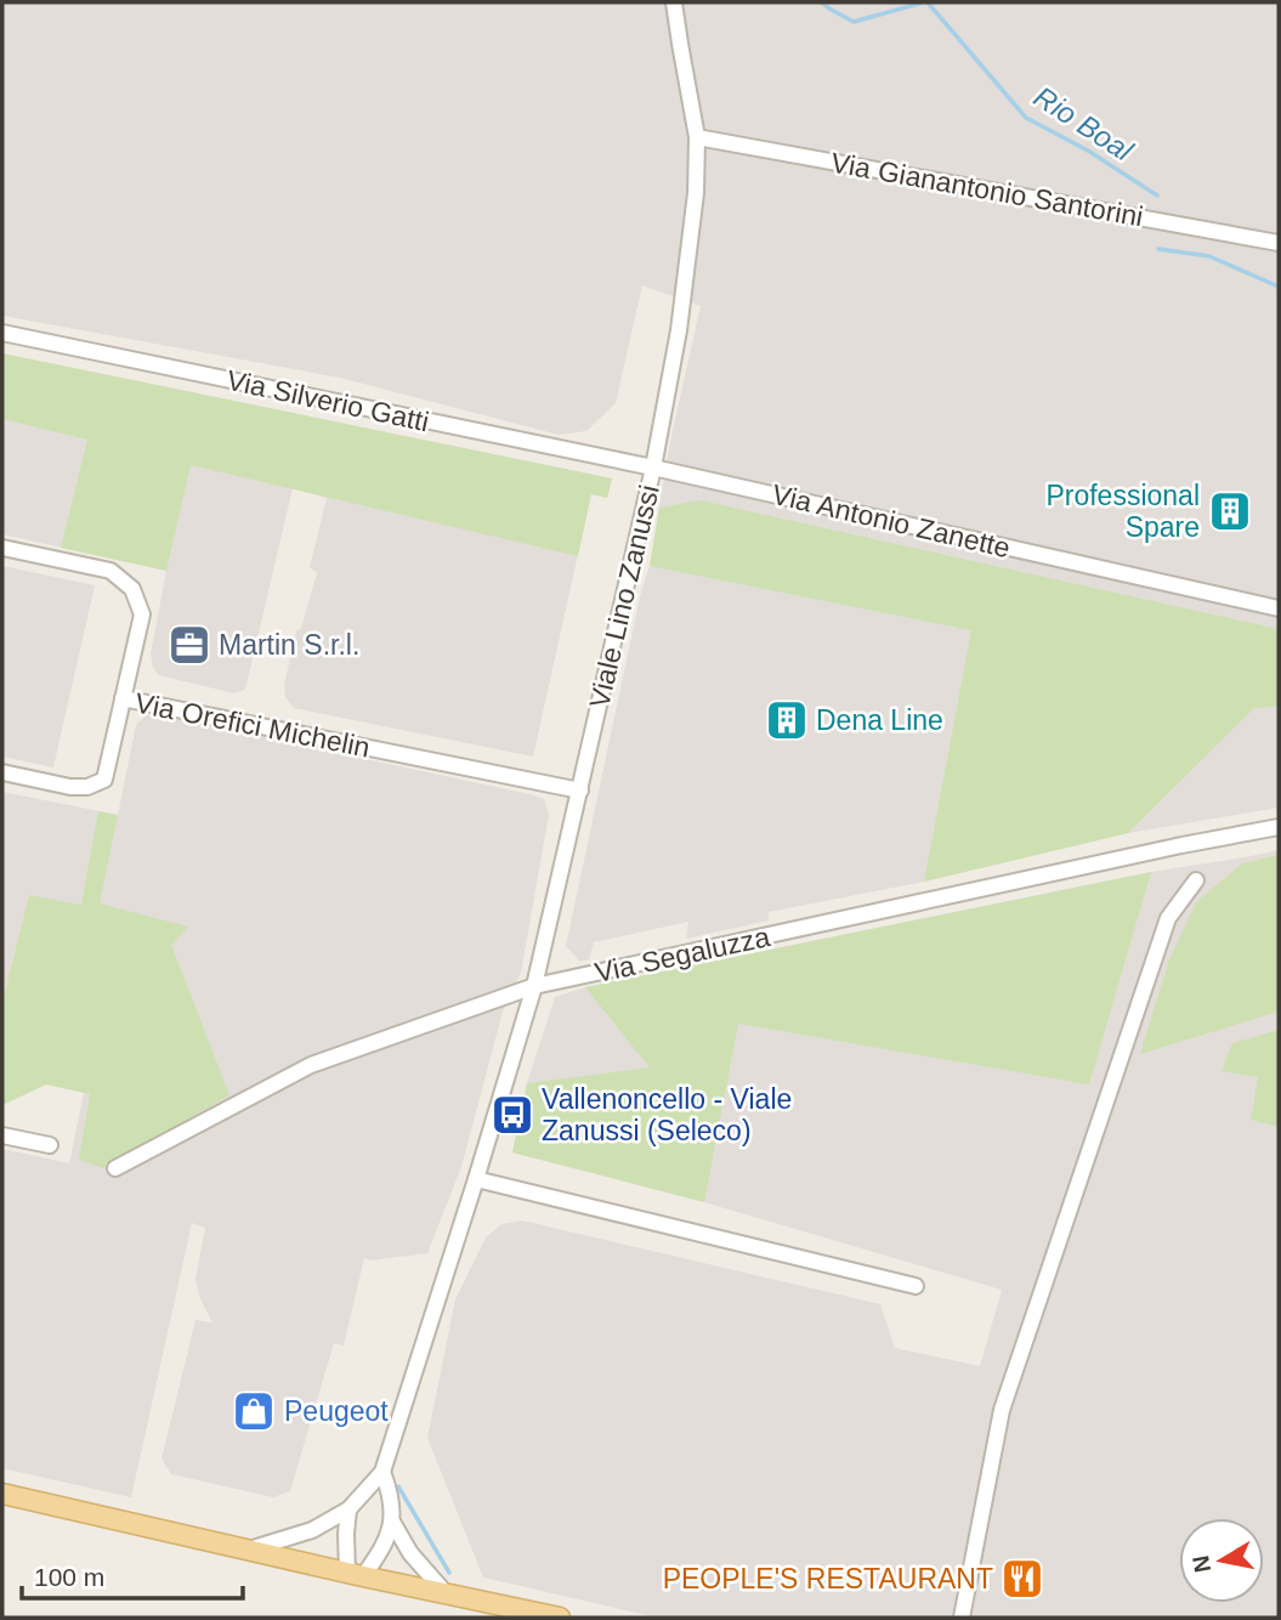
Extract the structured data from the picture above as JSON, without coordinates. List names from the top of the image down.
{
  "streets": {
    "street": [
      "Via Gianantonio Santorini",
      "Via Silverio Gatti",
      "Via Antonio Zanette",
      "Viale Lino Zanussi",
      "Via Orefici Michelin",
      "Via Segaluzza"
    ]
  },
  "crossings": [
    ["Via Gianantonio Santorini", "Viale Lino Zanussi"],
    ["Via Silverio Gatti", "Via Antonio Zanette"],
    ["Via Silverio Gatti", "Viale Lino Zanussi"],
    ["Via Antonio Zanette", "Viale Lino Zanussi"],
    ["Viale Lino Zanussi", "Via Orefici Michelin"],
    ["Viale Lino Zanussi", "Via Segaluzza"]
  ],
  "water": ["Rio Boal"],
  "places": {
    "building": ["Professional Spare", "Dena Line"],
    "office": ["Martin S.r.l."],
    "bus stop": ["Vallenoncello - Viale Zanussi (Seleco)"],
    "shop": ["Peugeot"],
    "restaurant": ["PEOPLE'S RESTAURANT"]
  },
  "scale_bar": "100 m",
  "north": "left"
}
